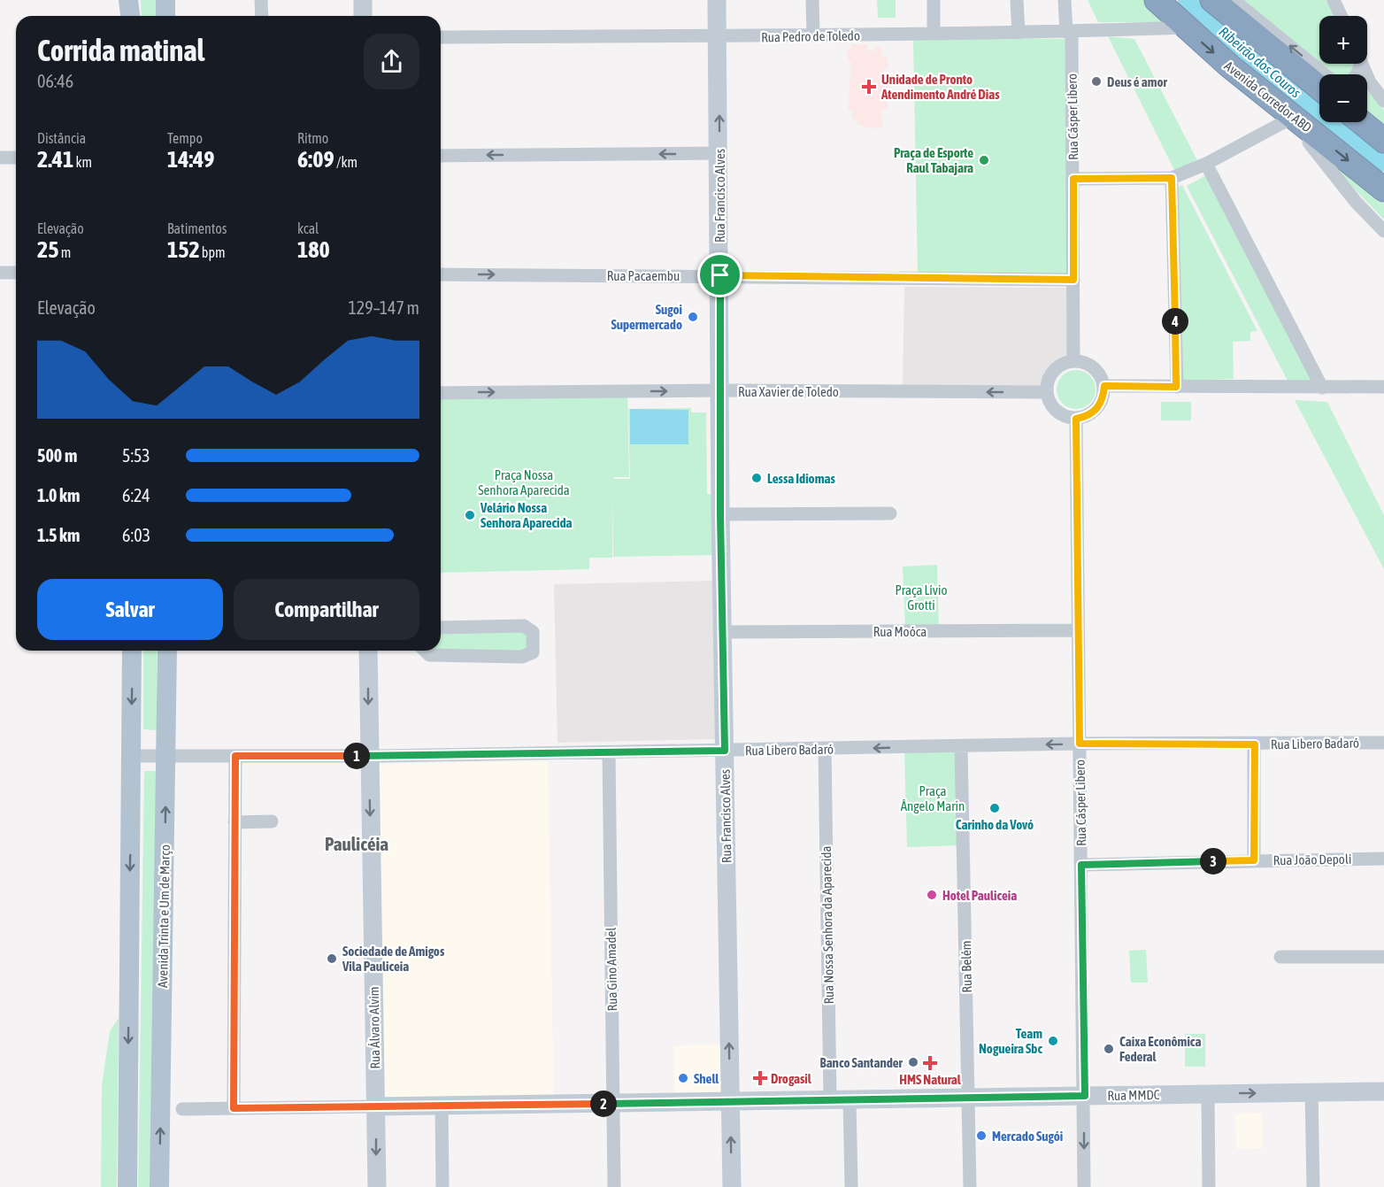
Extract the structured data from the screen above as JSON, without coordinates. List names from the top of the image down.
{
  "streets": {
    "highway": ["Avenida Corredor ABD"],
    "main road": ["Avenida Trinta e Um de Março"],
    "street": [
      "Rua Pedro de Toledo",
      "Rua Cásper Libero",
      "Rua Francisco Alves",
      "Rua Pacaembu",
      "Rua Xavier de Toledo",
      "Rua Moóca",
      "Rua Libero Badaró",
      "Rua João Depoli",
      "Rua Nossa Senhora da Aparecida",
      "Rua Belém",
      "Rua Gino Amadel",
      "Rua Álvaro Alvim",
      "Rua MMDC"
    ]
  },
  "crossings": [
    ["Rua Pedro de Toledo", "Avenida Corredor ABD"],
    ["Rua Pedro de Toledo", "Rua Cásper Libero"],
    ["Rua Pedro de Toledo", "Rua Francisco Alves"],
    ["Rua Cásper Libero", "Rua Pacaembu"],
    ["Rua Cásper Libero", "Rua Xavier de Toledo"],
    ["Rua Cásper Libero", "Rua Moóca"],
    ["Rua Cásper Libero", "Rua Libero Badaró"],
    ["Rua Cásper Libero", "Rua João Depoli"],
    ["Rua Cásper Libero", "Rua MMDC"],
    ["Rua Francisco Alves", "Rua Pacaembu"],
    ["Rua Francisco Alves", "Rua Xavier de Toledo"],
    ["Rua Francisco Alves", "Rua Moóca"],
    ["Rua Francisco Alves", "Rua Libero Badaró"],
    ["Rua Francisco Alves", "Rua MMDC"],
    ["Rua Libero Badaró", "Avenida Trinta e Um de Março"],
    ["Rua Libero Badaró", "Rua Nossa Senhora da Aparecida"],
    ["Rua Libero Badaró", "Rua Belém"],
    ["Rua Libero Badaró", "Rua Gino Amadel"],
    ["Rua Libero Badaró", "Rua Álvaro Alvim"],
    ["Rua Nossa Senhora da Aparecida", "Rua MMDC"],
    ["Rua Belém", "Rua MMDC"],
    ["Rua Gino Amadel", "Rua MMDC"],
    ["Rua Álvaro Alvim", "Rua MMDC"]
  ],
  "one_way": ["Rua Francisco Alves", "Rua Pacaembu"],
  "districts": ["Paulicéia"],
  "water": ["Ribeirão dos Couros"],
  "parks": ["Praça Nossa Senhora Aparecida", "Praça Lívio Grotti", "Praça Ângelo Marin"],
  "places": {
    "other": [
      "Deus é amor",
      "Praça de Esporte Raul Tabajara",
      "Sugoi Supermercado",
      "Lessa Idiomas",
      "Velário Nossa Senhora Aparecida",
      "Carinho da Vovó",
      "Hotel Pauliceia",
      "Sociedade de Amigos Vila Pauliceia",
      "Team Nogueira Sbc",
      "Caixa Econômica Federal",
      "Banco Santander",
      "Shell",
      "Mercado Sugói"
    ],
    "health": ["Unidade de Pronto Atendimento André Dias", "HMS Natural", "Drogasil"]
  },
  "page": {
    "map_buttons": ["+", "−"],
    "heading": ["Corrida matinal", "06:46"],
    "stats": [
      ["Distância", "2.41 km"],
      ["Tempo", "14:49"],
      ["Ritmo", "6:09 /km"],
      ["Elevação", "25 m"],
      ["Batimentos", "152 bpm"],
      ["kcal", "180"]
    ],
    "chart": ["Elevação", "129–147 m"],
    "pins": [
      "4",
      "1",
      "3",
      "2"
    ],
    "list": [
      {
        "name": "500 m",
        "note": "5:53"
      },
      {
        "name": "1.0 km",
        "note": "6:24"
      },
      {
        "name": "1.5 km",
        "note": "6:03"
      }
    ],
    "buttons": ["Salvar", "Compartilhar"]
  }
}
